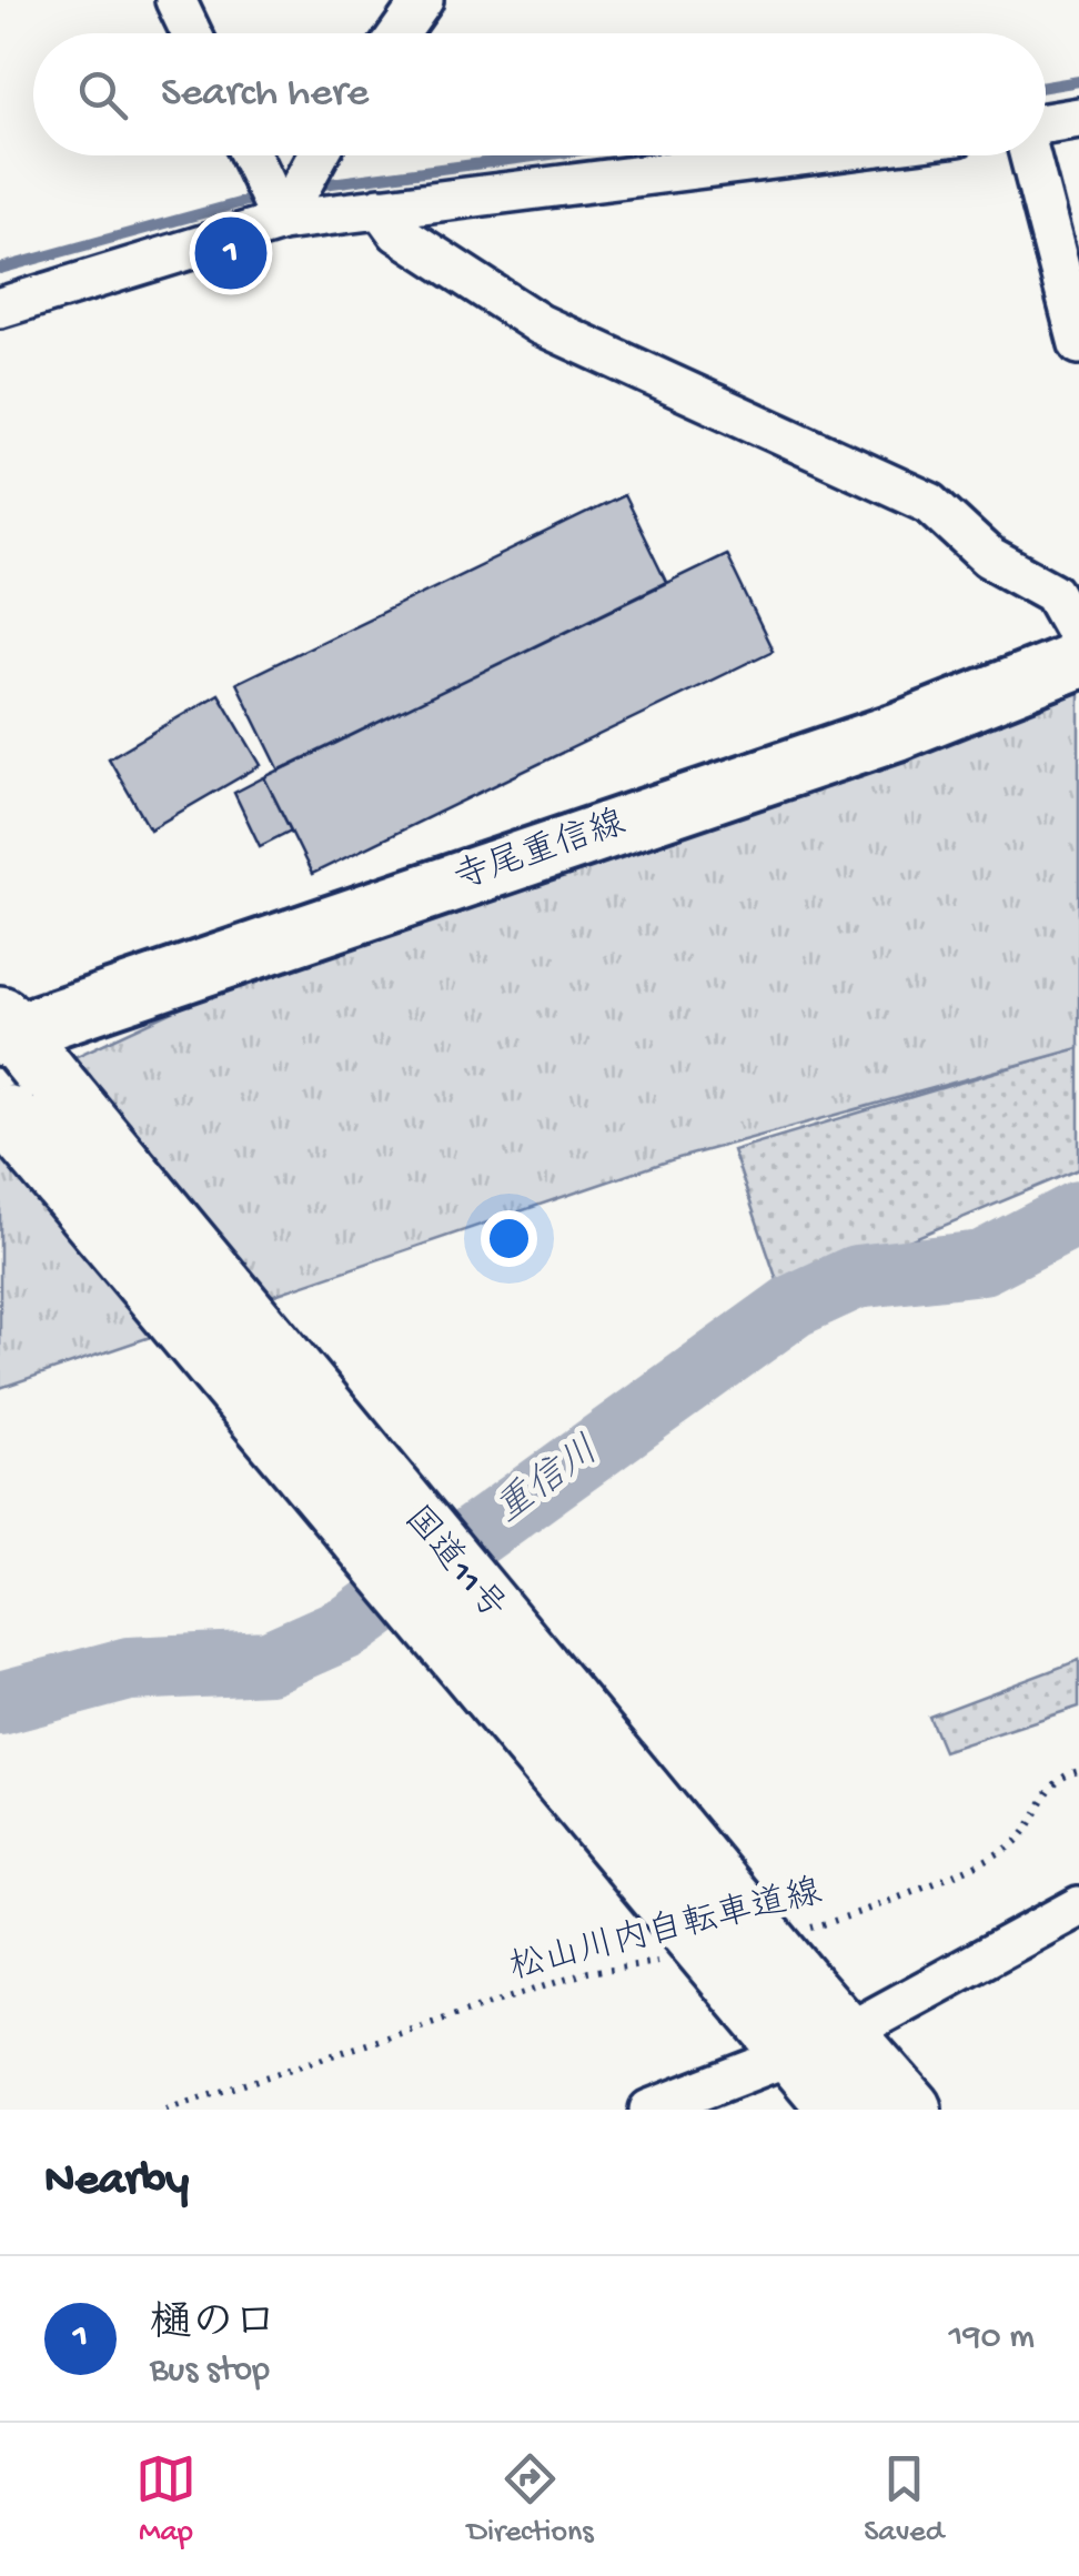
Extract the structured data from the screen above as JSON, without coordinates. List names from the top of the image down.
{
  "streets": {
    "highway": ["国道11号"],
    "main road": ["寺尾重信線"],
    "path": ["松山川内自転車道線"]
  },
  "crossings": [
    ["寺尾重信線", "国道11号"]
  ],
  "water": ["重信川"],
  "page": {
    "search": "Search here",
    "pins": "1",
    "heading": "Nearby",
    "list": [
      {
        "mark": "1",
        "name": "樋の口",
        "note": "Bus stop",
        "value": "190 m"
      }
    ],
    "nav": ["Map", "Directions", "Saved"]
  }
}
